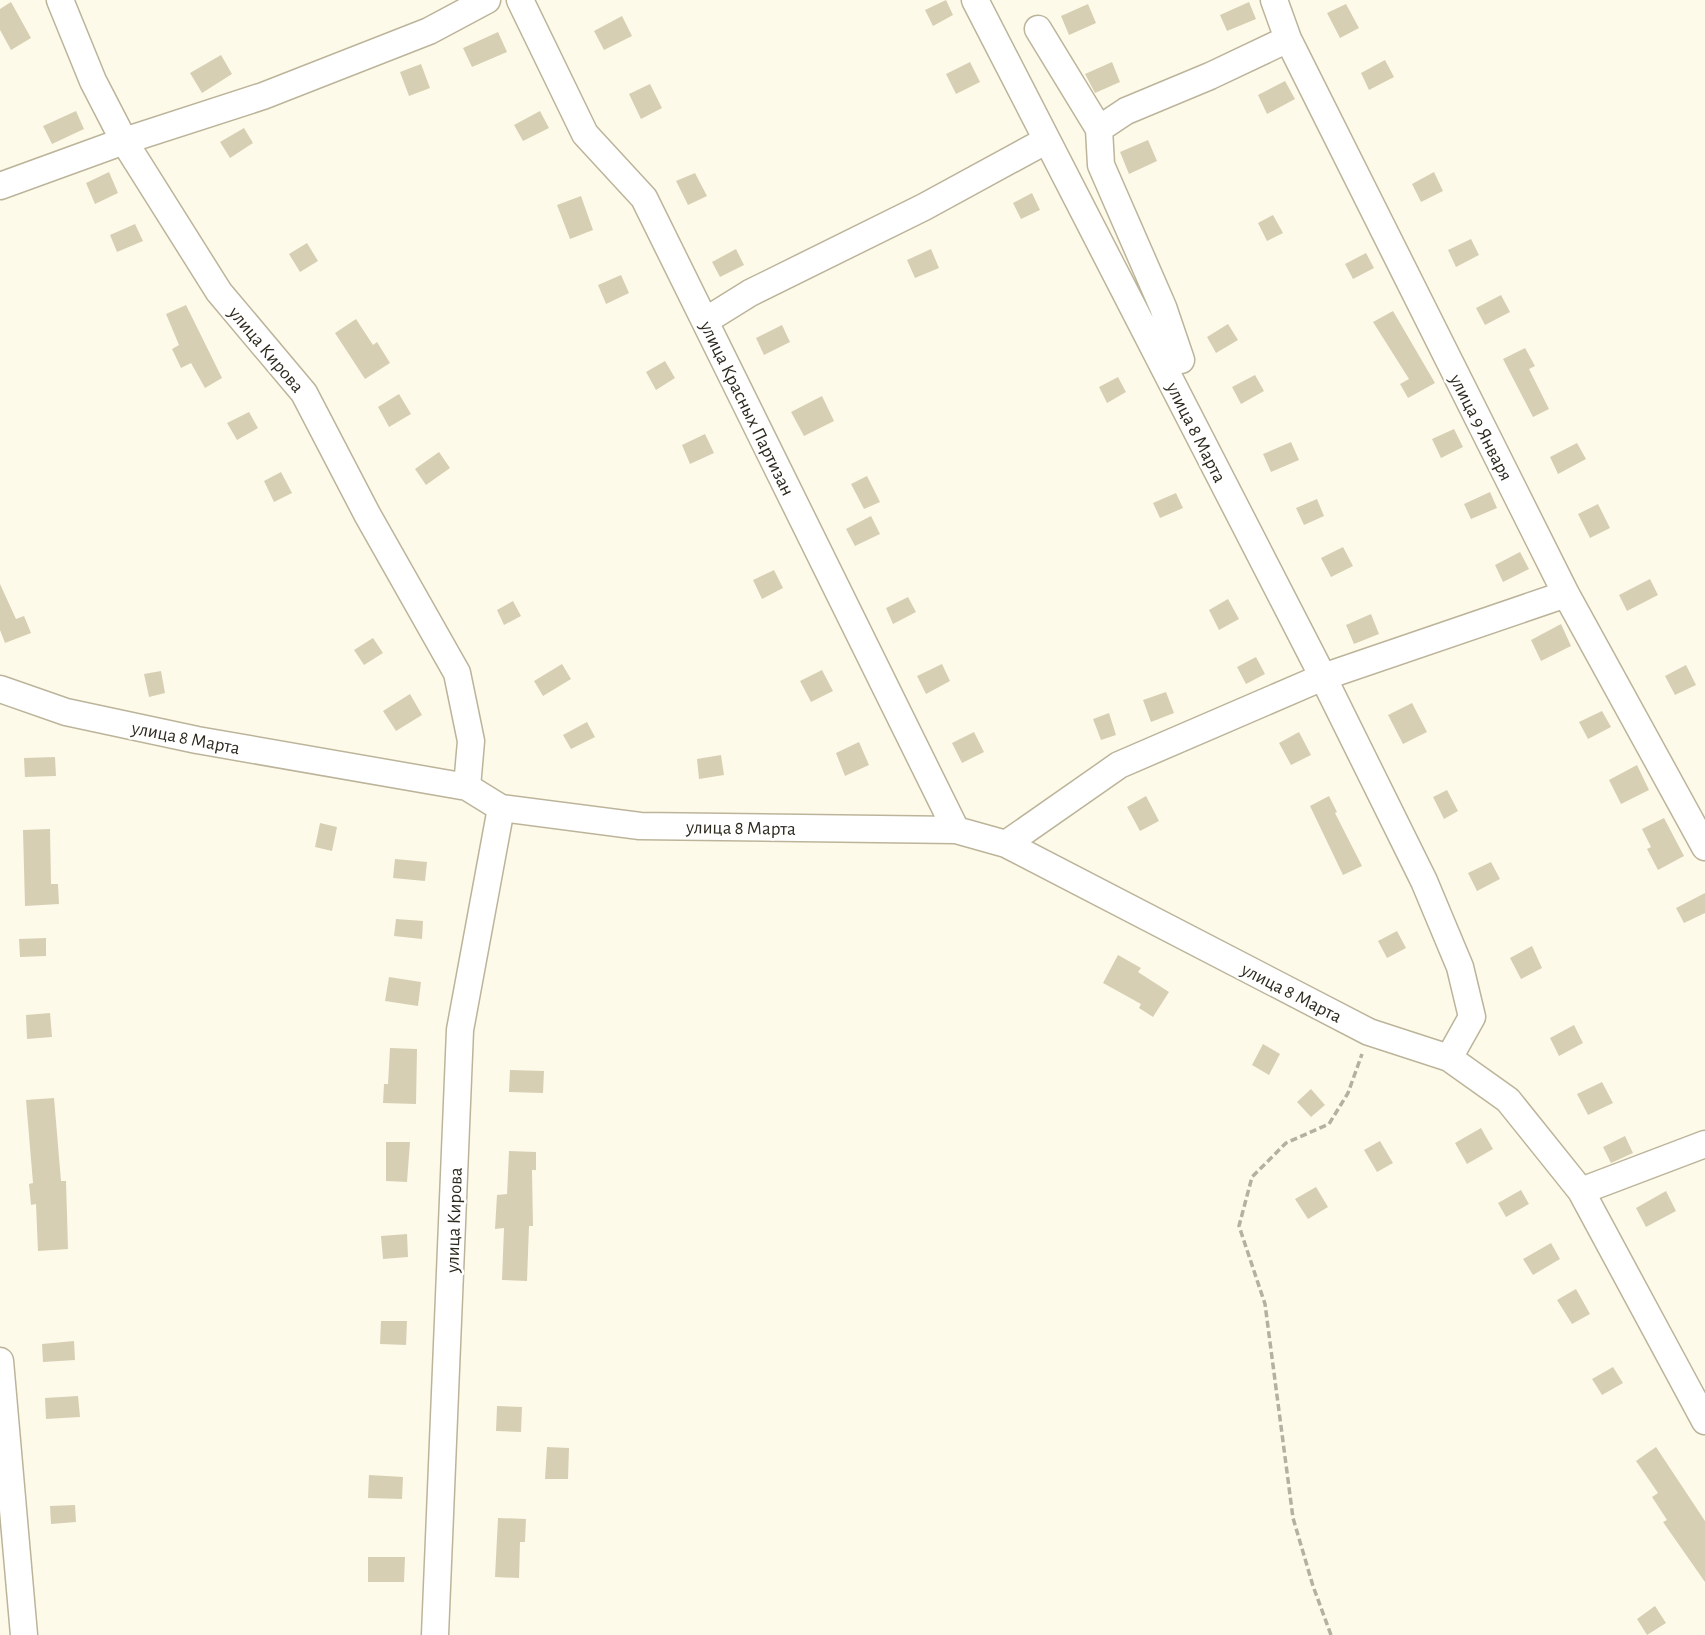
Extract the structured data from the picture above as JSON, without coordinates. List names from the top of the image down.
{
  "streets": {
    "street": [
      "улица Кирова",
      "улица Красных Партизан",
      "улица 9 Января",
      "улица 8 Марта"
    ]
  },
  "crossings": [
    ["улица Кирова", "улица 8 Марта"],
    ["улица Красных Партизан", "улица 8 Марта"]
  ]
}
